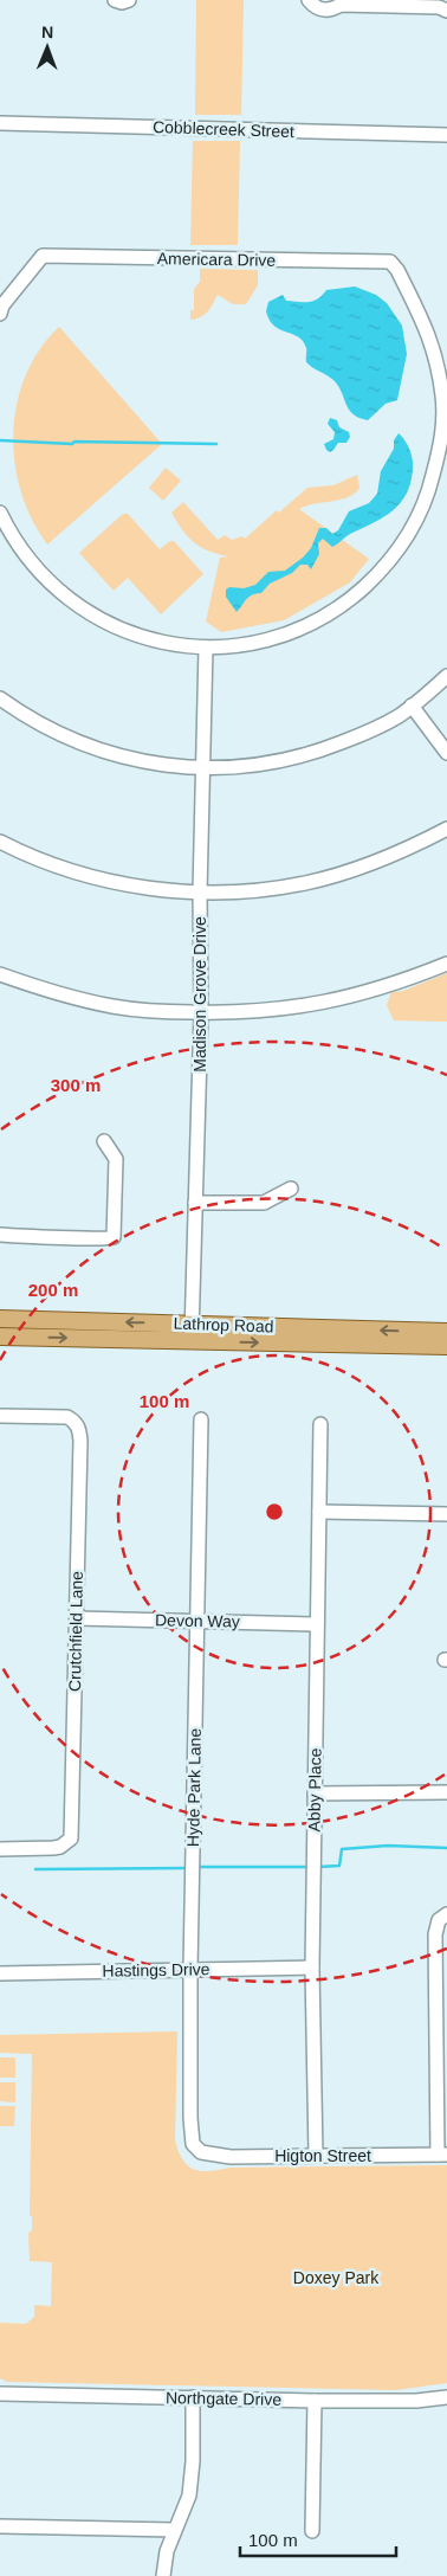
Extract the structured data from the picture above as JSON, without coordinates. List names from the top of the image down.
{
  "streets": {
    "main road": ["Lathrop Road"],
    "street": [
      "Cobblecreek Street",
      "Americara Drive",
      "Madison Grove Drive",
      "Devon Way",
      "Crutchfield Lane",
      "Hyde Park Lane",
      "Abby Place",
      "Hastings Drive",
      "Higton Street",
      "Northgate Drive"
    ]
  },
  "crossings": [
    ["Madison Grove Drive", "Lathrop Road"],
    ["Devon Way", "Crutchfield Lane"],
    ["Devon Way", "Hyde Park Lane"],
    ["Devon Way", "Abby Place"],
    ["Hyde Park Lane", "Hastings Drive"],
    ["Hyde Park Lane", "Higton Street"],
    ["Abby Place", "Hastings Drive"],
    ["Abby Place", "Higton Street"]
  ],
  "parks": ["Doxey Park"],
  "scale_bar": "100 m",
  "north": "top",
  "rings": ["300 m", "200 m", "100 m"]
}
